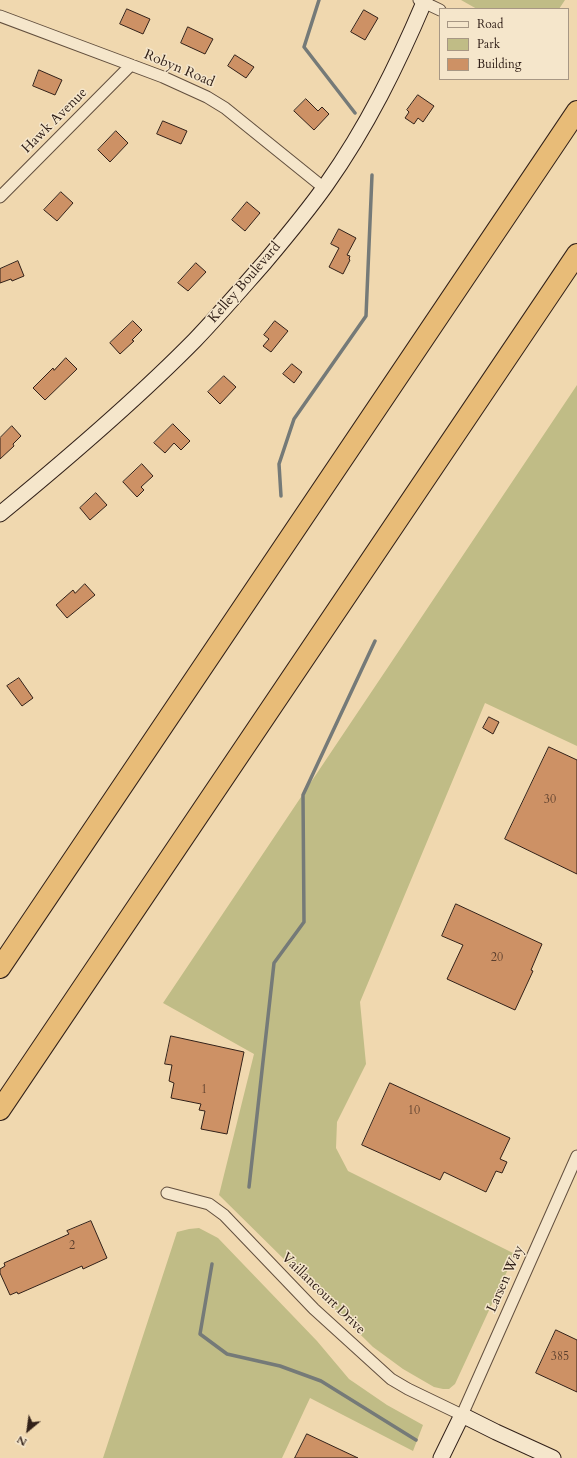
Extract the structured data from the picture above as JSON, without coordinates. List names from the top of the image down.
{
  "streets": {
    "main road": ["Kelley Boulevard"],
    "street": [
      "Robyn Road",
      "Hawk Avenue",
      "Larsen Way",
      "Vaillancourt Drive"
    ]
  },
  "crossings": [
    ["Robyn Road", "Hawk Avenue"],
    ["Robyn Road", "Kelley Boulevard"],
    ["Larsen Way", "Vaillancourt Drive"]
  ],
  "house_numbers": [
    "30",
    "20",
    "1",
    "10",
    "2",
    "385"
  ],
  "legend": ["Road", "Park", "Building"],
  "north": "bottom left"
}
